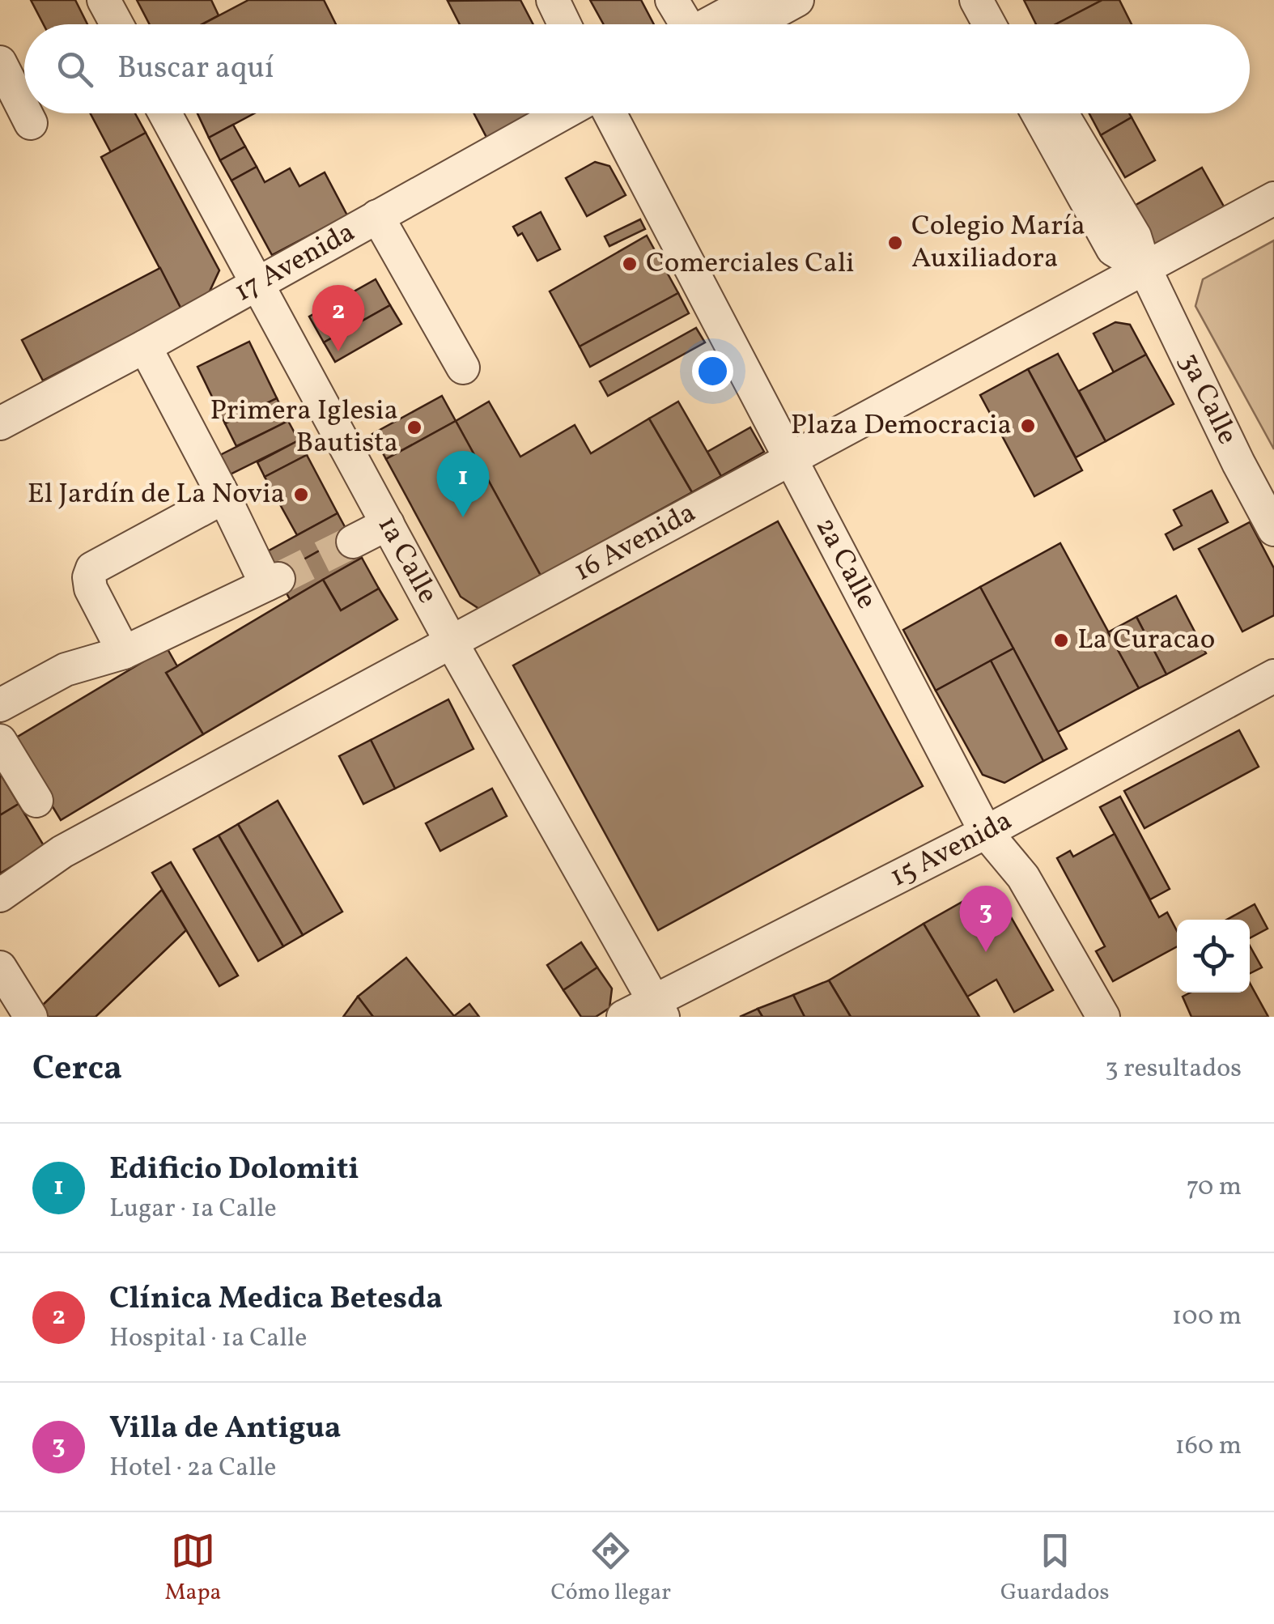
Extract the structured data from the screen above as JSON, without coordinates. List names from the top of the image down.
{
  "streets": {
    "street": [
      "17 Avenida",
      "3a Calle",
      "16 Avenida",
      "1a Calle",
      "2a Calle",
      "15 Avenida"
    ]
  },
  "crossings": [
    ["17 Avenida", "1a Calle"],
    ["3a Calle", "16 Avenida"],
    ["16 Avenida", "1a Calle"],
    ["16 Avenida", "2a Calle"],
    ["1a Calle", "15 Avenida"],
    ["2a Calle", "15 Avenida"]
  ],
  "places": [
    "Colegio María Auxiliadora",
    "Comerciales Cali",
    "Plaza Democracia",
    "Primera Iglesia Bautista",
    "El Jardín de La Novia",
    "La Curacao"
  ],
  "page": {
    "search": "Buscar aquí",
    "pins": ["2", "1", "3"],
    "heading": ["Cerca", "3 resultados"],
    "list": [
      {
        "mark": "1",
        "name": "Edificio Dolomiti",
        "note": "Lugar · 1a Calle",
        "value": "70 m"
      },
      {
        "mark": "2",
        "name": "Clínica Medica Betesda",
        "note": "Hospital · 1a Calle",
        "value": "100 m"
      },
      {
        "mark": "3",
        "name": "Villa de Antigua",
        "note": "Hotel · 2a Calle",
        "value": "160 m"
      }
    ],
    "nav": ["Mapa", "Cómo llegar", "Guardados"]
  }
}
